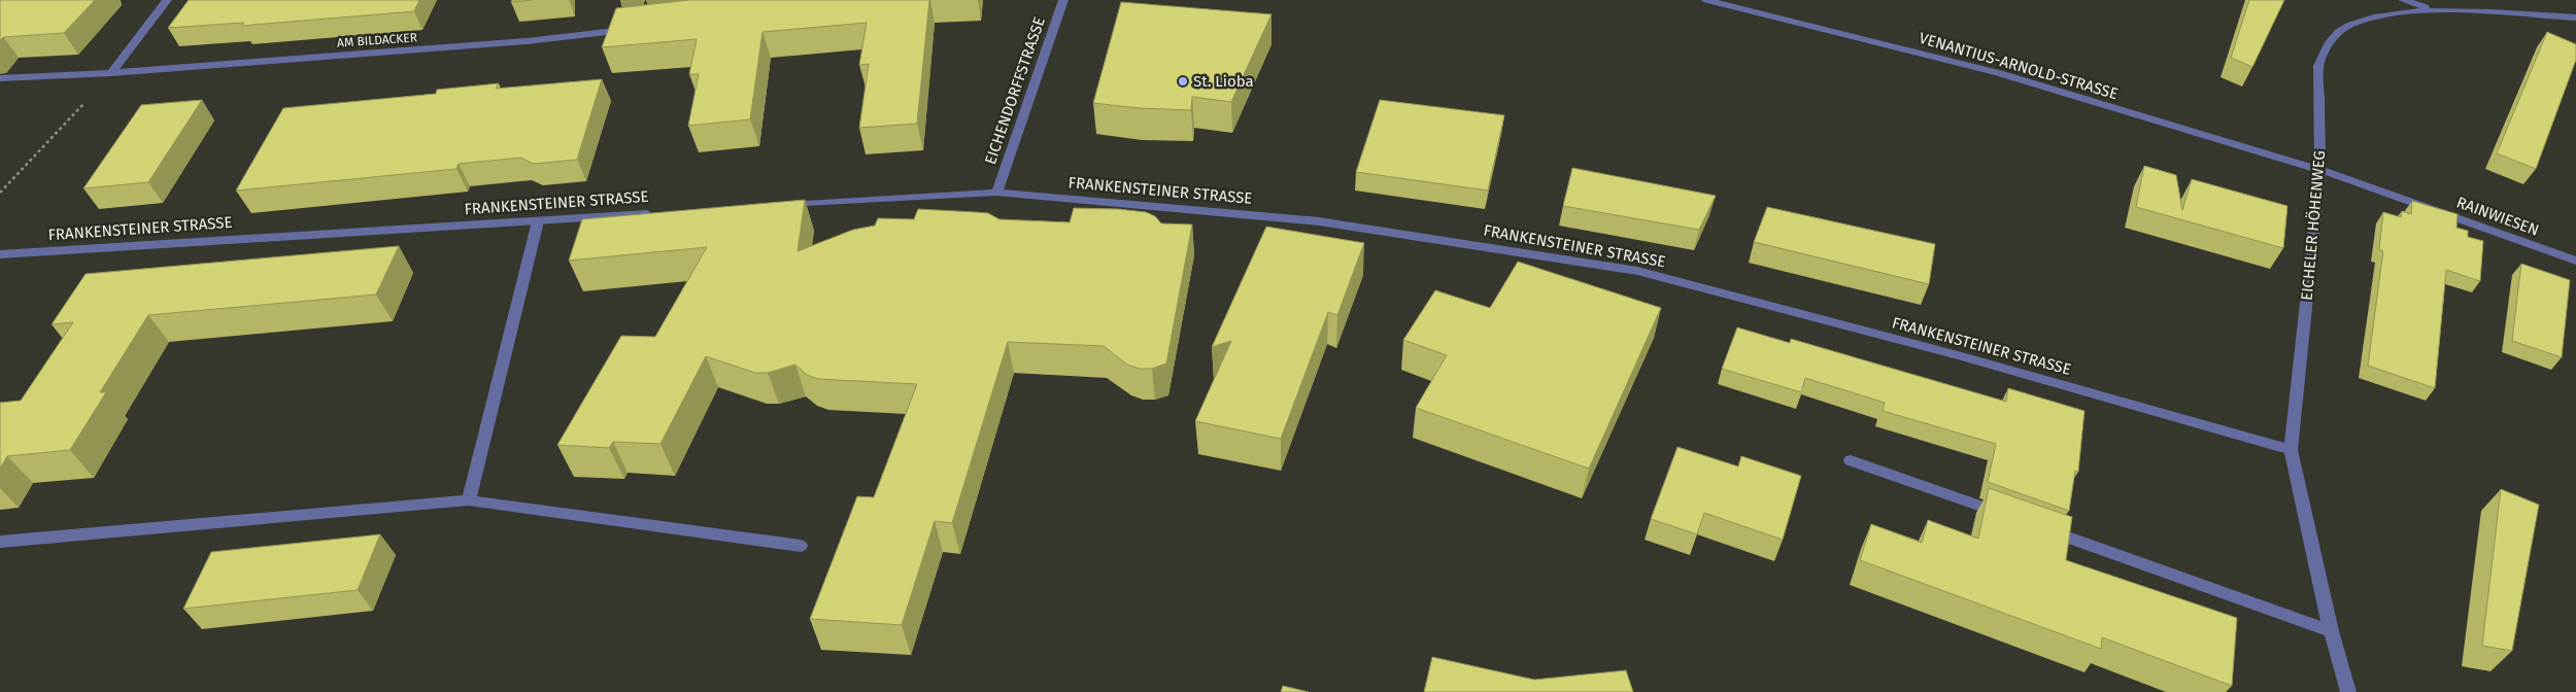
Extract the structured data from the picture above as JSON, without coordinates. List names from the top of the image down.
{
  "streets": {
    "street": [
      "AM BILDACKER",
      "VENANTIUS-ARNOLD-STRASSE",
      "EICHENDORFFSTRASSE",
      "FRANKENSTEINER STRASSE",
      "RAINWIESEN",
      "EICHELER HÖHENWEG"
    ]
  },
  "crossings": [
    ["VENANTIUS-ARNOLD-STRASSE", "RAINWIESEN"],
    ["VENANTIUS-ARNOLD-STRASSE", "EICHELER HÖHENWEG"],
    ["EICHENDORFFSTRASSE", "FRANKENSTEINER STRASSE"],
    ["FRANKENSTEINER STRASSE", "EICHELER HÖHENWEG"],
    ["RAINWIESEN", "EICHELER HÖHENWEG"]
  ],
  "places": ["St. Lioba"]
}
